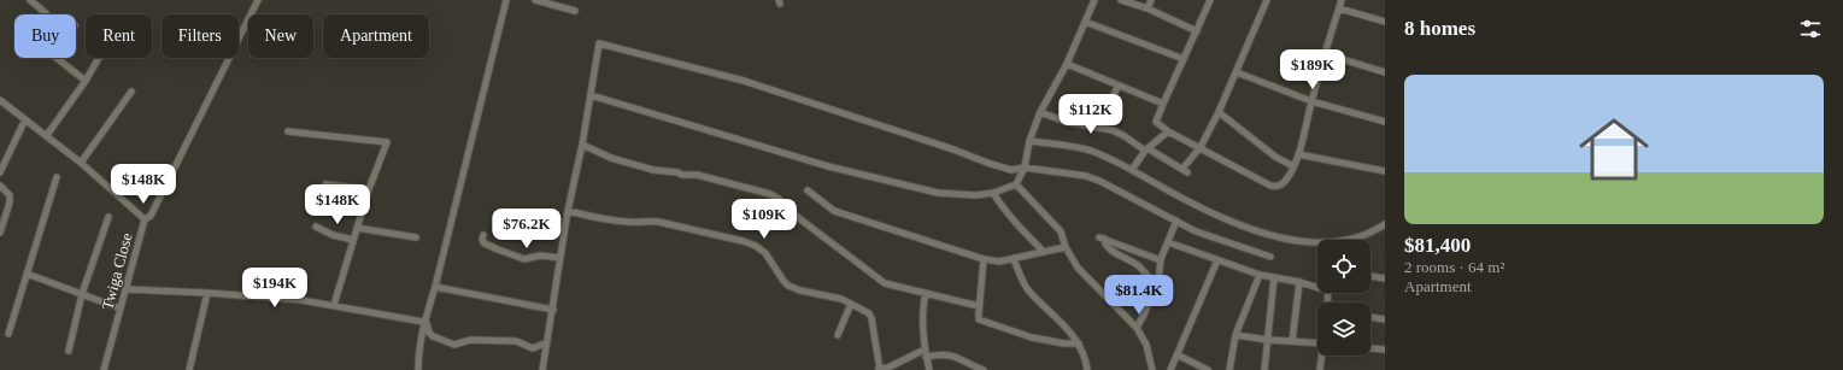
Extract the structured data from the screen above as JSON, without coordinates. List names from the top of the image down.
{
  "streets": {
    "street": ["Twiga Close"]
  },
  "page": {
    "heading": "8 homes",
    "chip": [
      "Buy",
      "Rent",
      "Filters",
      "New",
      "Apartment"
    ],
    "price": [
      "$189K",
      "$112K",
      "$148K",
      "$148K",
      "$109K",
      "$76.2K",
      "$194K",
      "$81.4K"
    ],
    "list": [
      {
        "name": "$81,400",
        "note": "2 rooms · 64 m² · Apartment"
      }
    ]
  }
}
